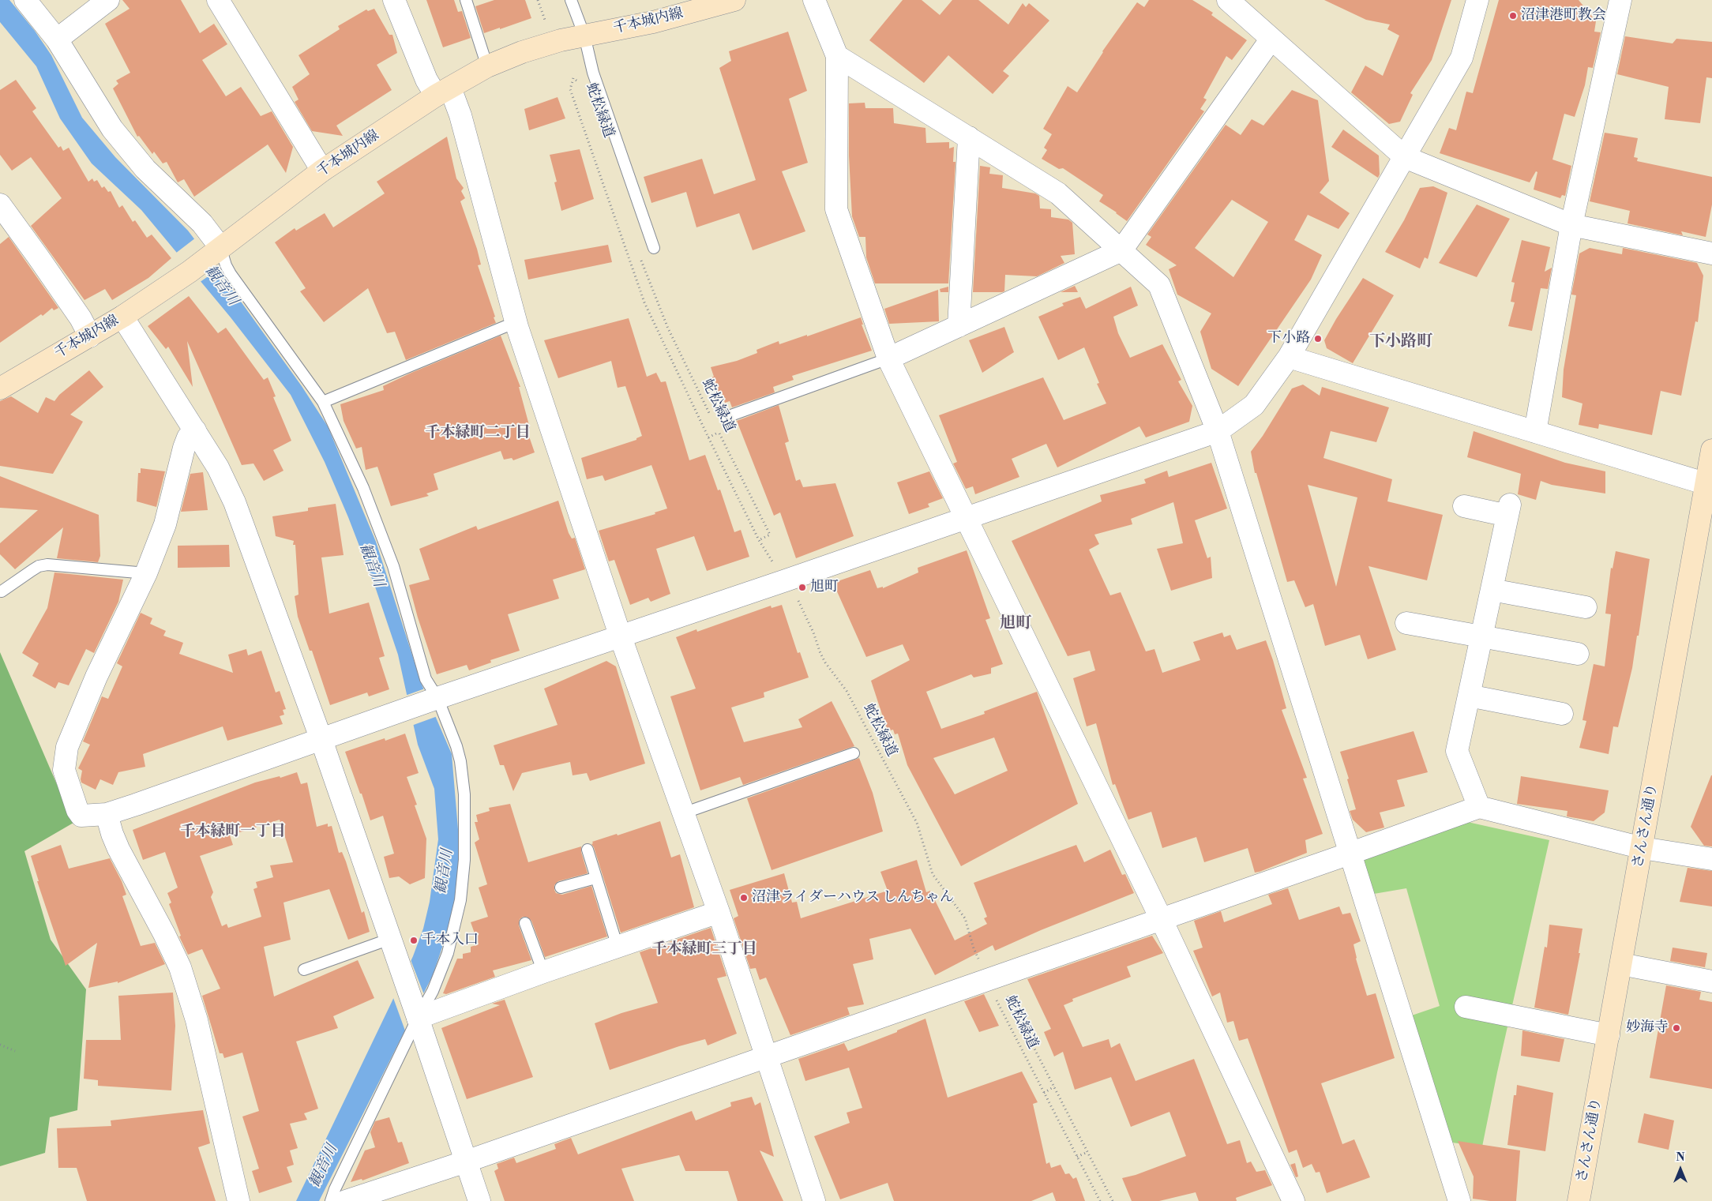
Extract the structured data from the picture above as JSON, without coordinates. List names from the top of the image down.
{
  "streets": {
    "main road": ["千本城内線", "さんさん通り"],
    "path": ["蛇松緑道"]
  },
  "districts": [
    "下小路町",
    "千本緑町二丁目",
    "旭町",
    "千本緑町一丁目",
    "千本緑町三丁目"
  ],
  "water": ["観音川"],
  "places": [
    "沼津港町教会",
    "下小路",
    "旭町",
    "沼津ライダーハウス しんちゃん",
    "千本入口",
    "妙海寺"
  ],
  "north": "top"
}
